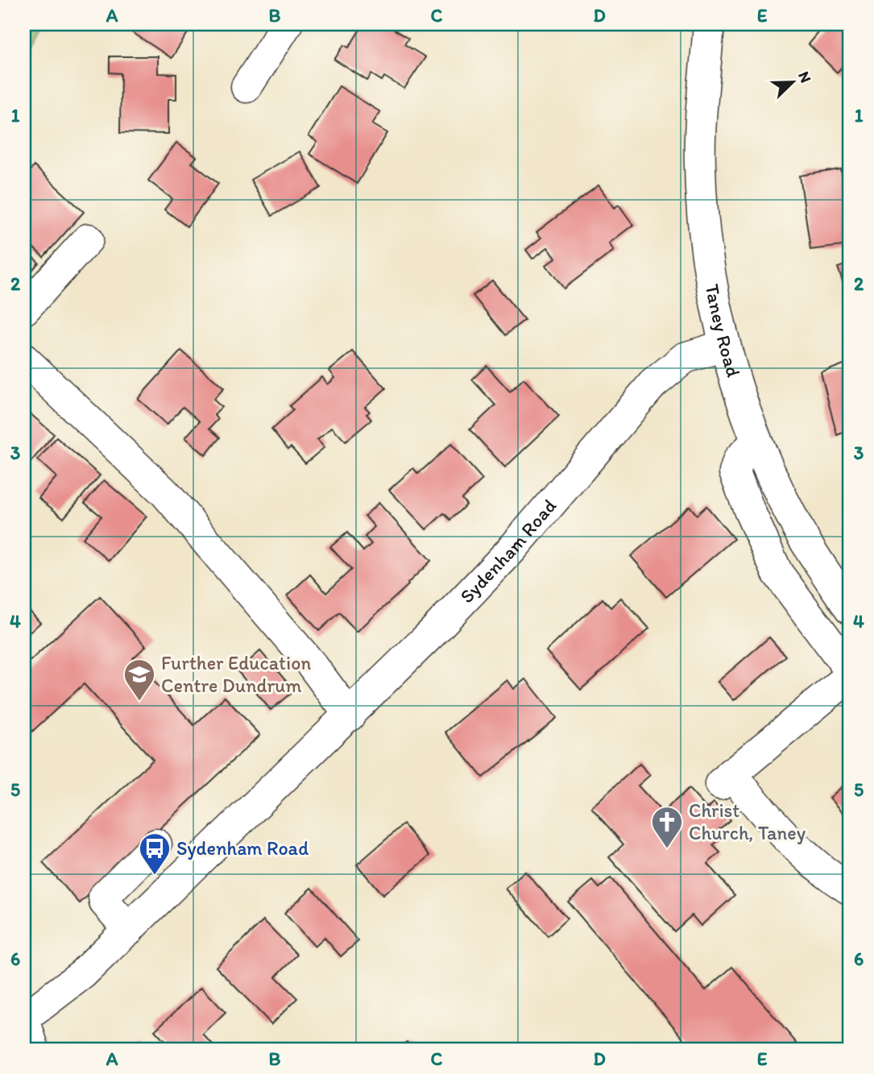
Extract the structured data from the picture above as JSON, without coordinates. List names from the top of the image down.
{
  "streets": {
    "street": ["Taney Road", "Sydenham Road"]
  },
  "crossings": [
    ["Taney Road", "Sydenham Road"]
  ],
  "places": {
    "school or university": ["Further Education Centre Dundrum"],
    "church": ["Christ Church, Taney"],
    "bus stop": ["Sydenham Road"]
  },
  "north": "top right",
  "grid": {
    "columns": [
      "A",
      "B",
      "C",
      "D",
      "E"
    ],
    "rows": [
      "1",
      "2",
      "3",
      "4",
      "5",
      "6"
    ]
  }
}
